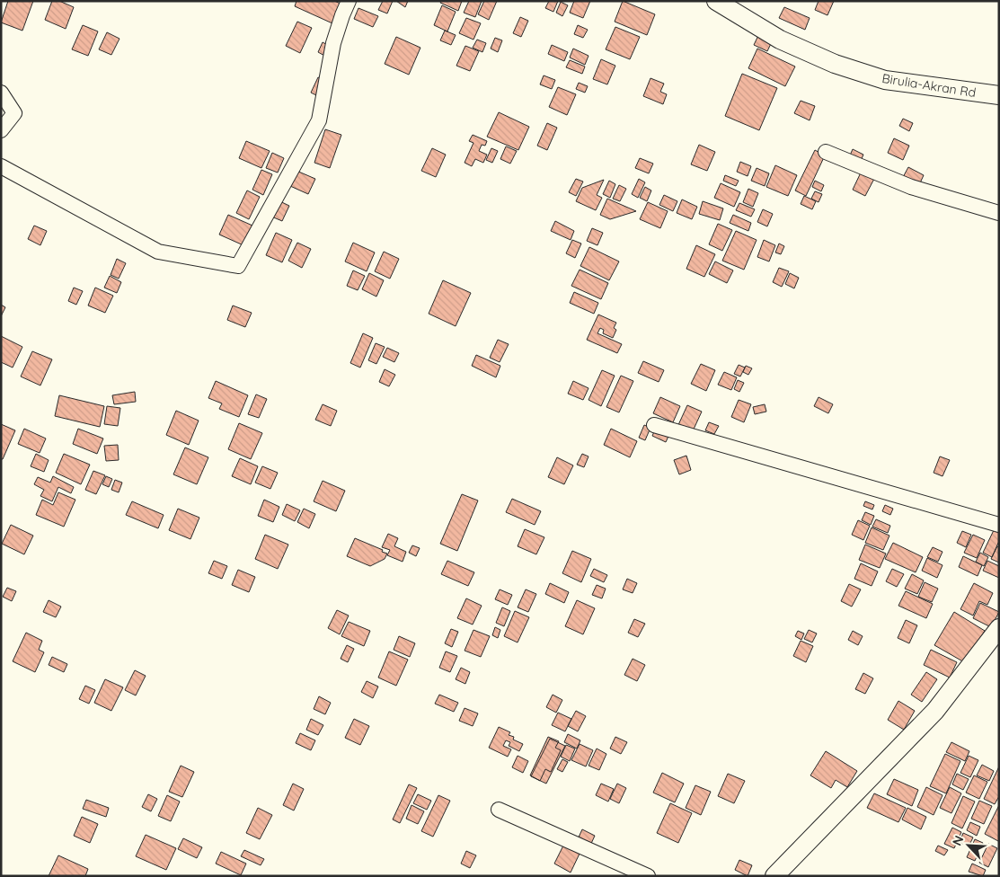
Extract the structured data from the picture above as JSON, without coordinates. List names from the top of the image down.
{
  "streets": {
    "street": ["Birulia-Akran Rd"]
  },
  "north": "top left"
}
